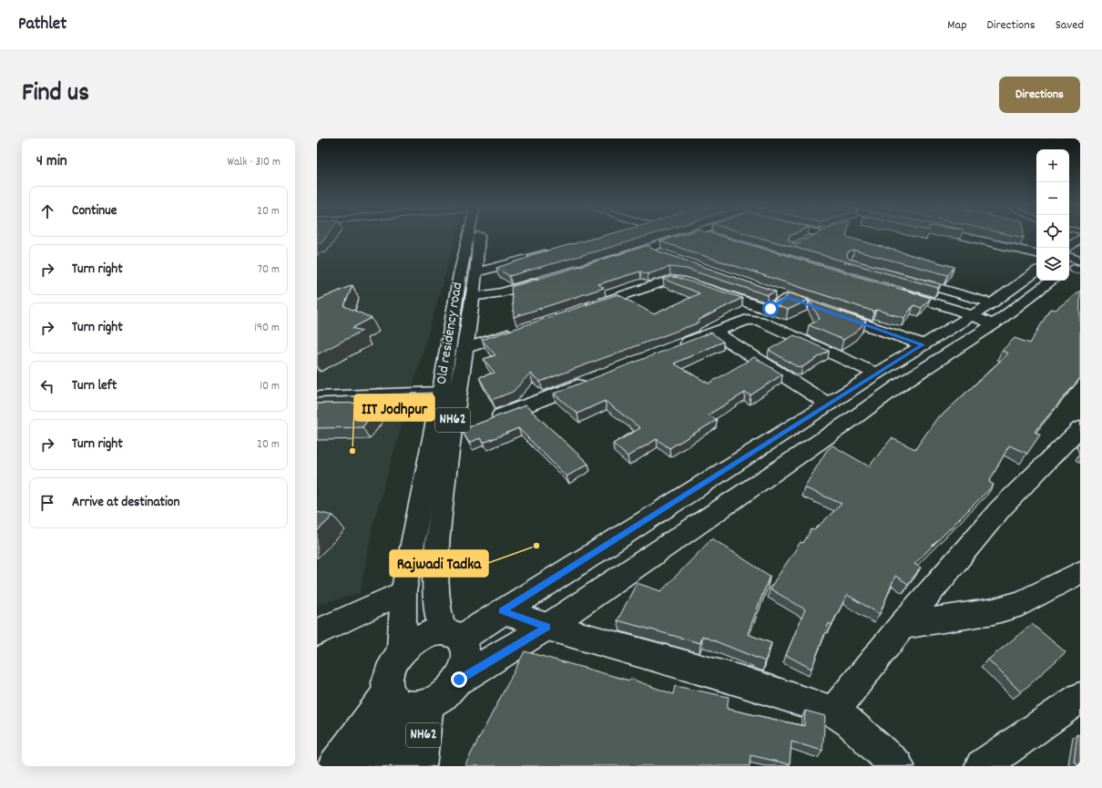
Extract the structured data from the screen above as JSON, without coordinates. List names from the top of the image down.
{
  "streets": {
    "main road": ["Old residency road", "NH62"]
  },
  "crossings": [
    ["Old residency road", "NH62"]
  ],
  "places": ["IIT Jodhpur", "Rajwadi Tadka"],
  "page": {
    "header": "Pathlet",
    "nav": ["Map", "Directions", "Saved"],
    "title": "Find us",
    "buttons": "Directions",
    "heading": ["4 min", "Walk · 310 m"],
    "map_buttons": ["+", "−"],
    "list": [
      ["Continue", "20 m"],
      ["Turn right", "70 m"],
      ["Turn right", "190 m"],
      ["Turn left", "10 m"],
      ["Turn right", "20 m"],
      "Arrive at destination"
    ]
  }
}
